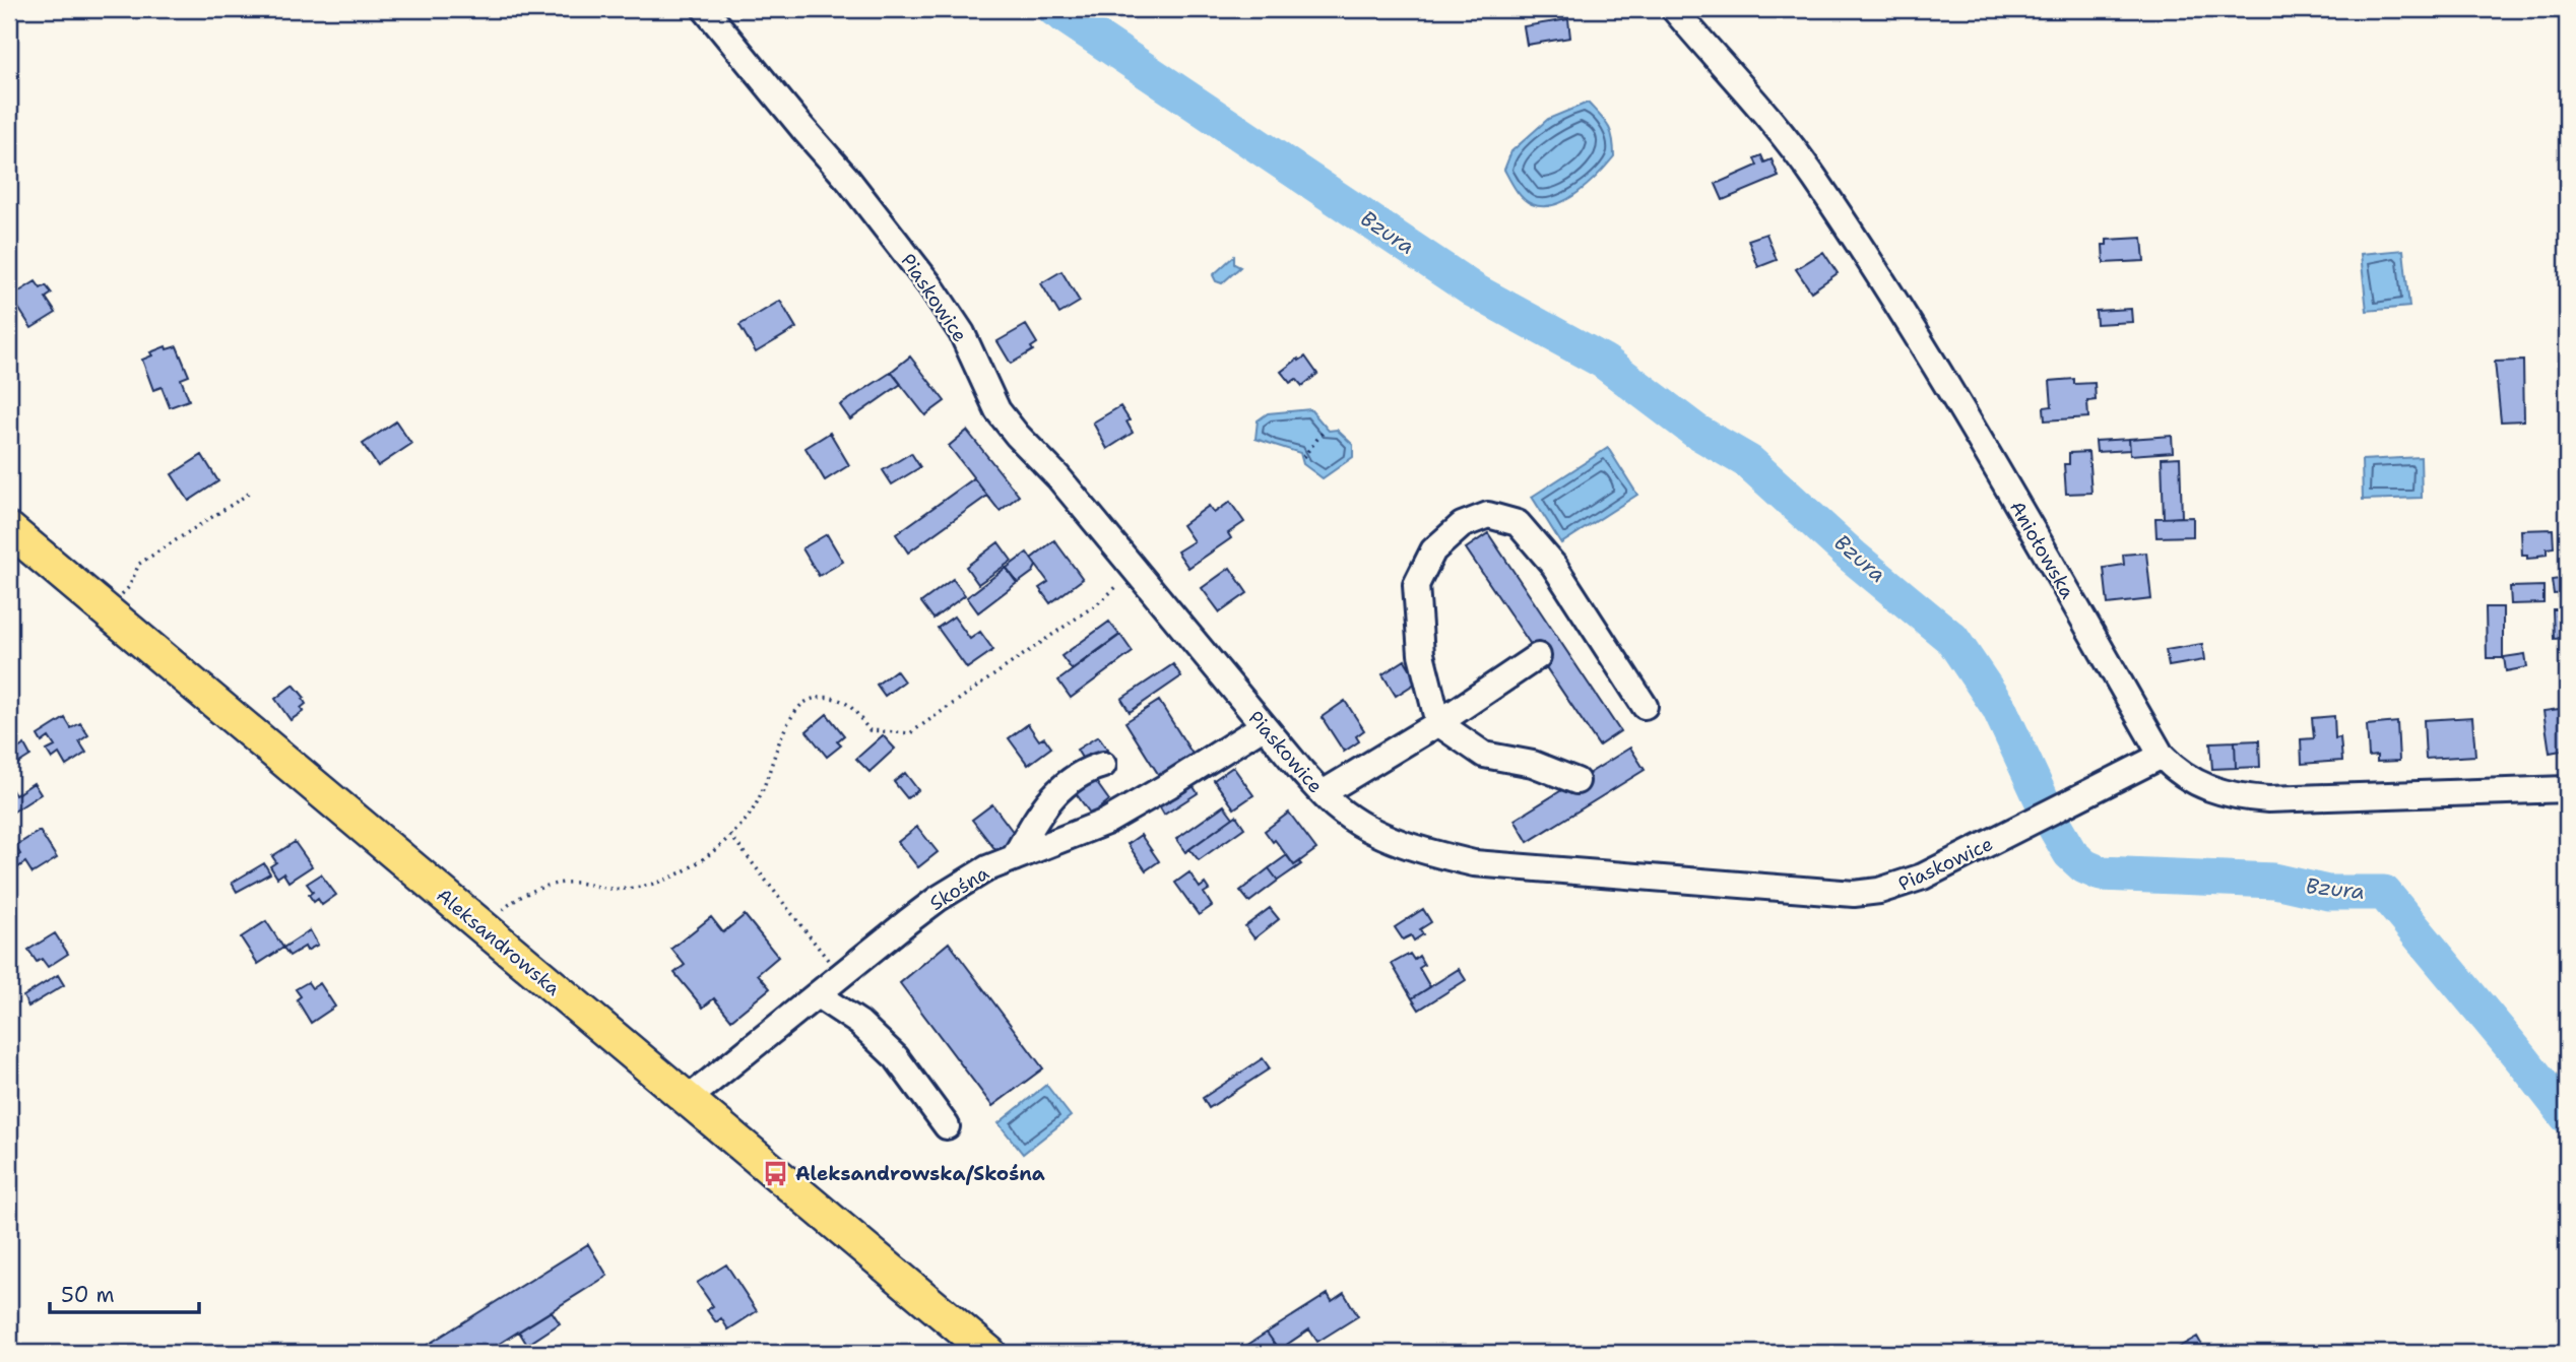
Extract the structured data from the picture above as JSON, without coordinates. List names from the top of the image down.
{
  "streets": {
    "main road": ["Aleksandrowska"],
    "street": ["Piaskowice", "Aniołowska", "Skośna"]
  },
  "crossings": [
    ["Piaskowice", "Aniołowska"],
    ["Piaskowice", "Skośna"],
    ["Skośna", "Aleksandrowska"]
  ],
  "water": ["Bzura"],
  "places": {
    "bus stop": ["Aleksandrowska/Skośna"]
  },
  "scale_bar": "50 m"
}
